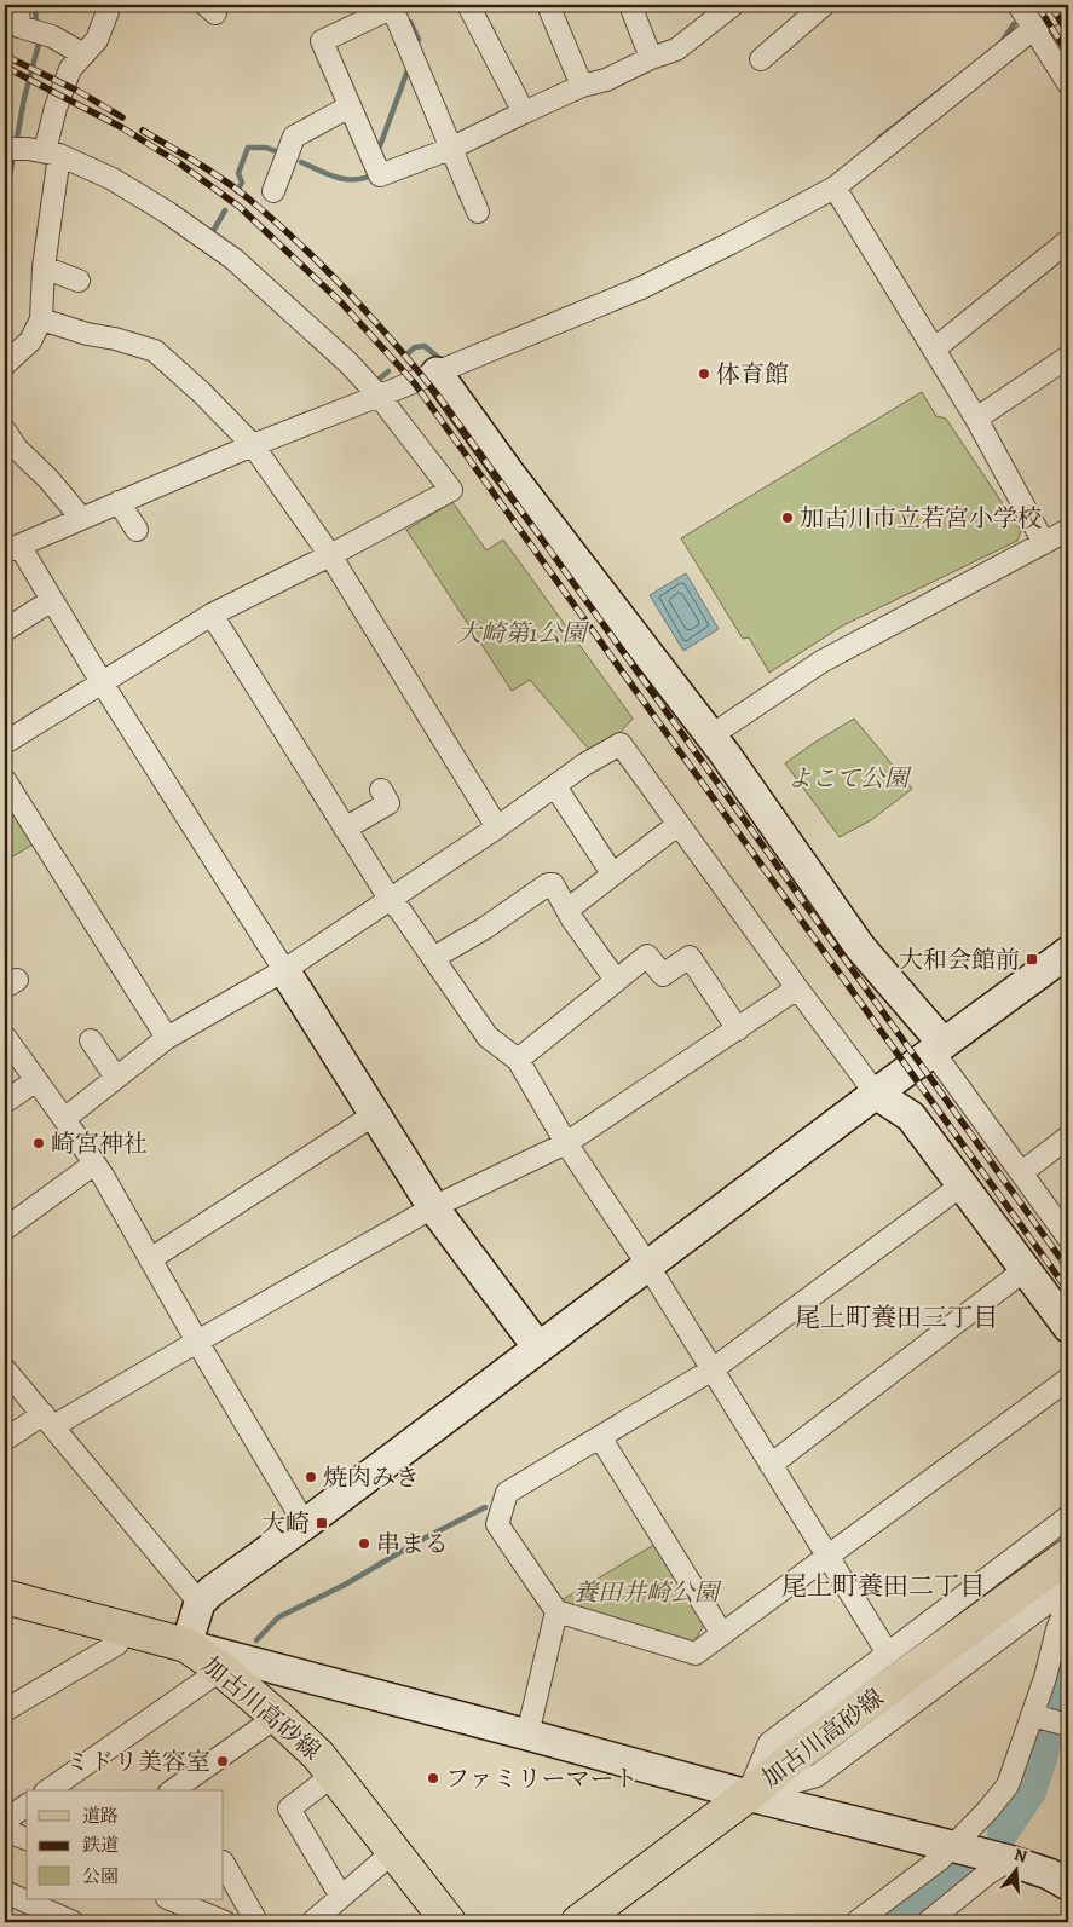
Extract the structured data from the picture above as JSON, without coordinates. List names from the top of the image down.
{
  "streets": {
    "main road": ["加古川高砂線"]
  },
  "districts": ["尾上町養田三丁目", "尾上町養田二丁目"],
  "parks": ["大崎第1公園", "よこて公園", "養田井崎公園"],
  "places": {
    "other": [
      "体育館",
      "加古川市立若宮小学校",
      "崎宮神社",
      "焼肉みき",
      "串まる",
      "ミドリ美容室",
      "ファミリーマート"
    ],
    "transit": ["大和会館前", "大崎"]
  },
  "legend": ["道路", "鉄道", "公園"],
  "north": "top"
}
